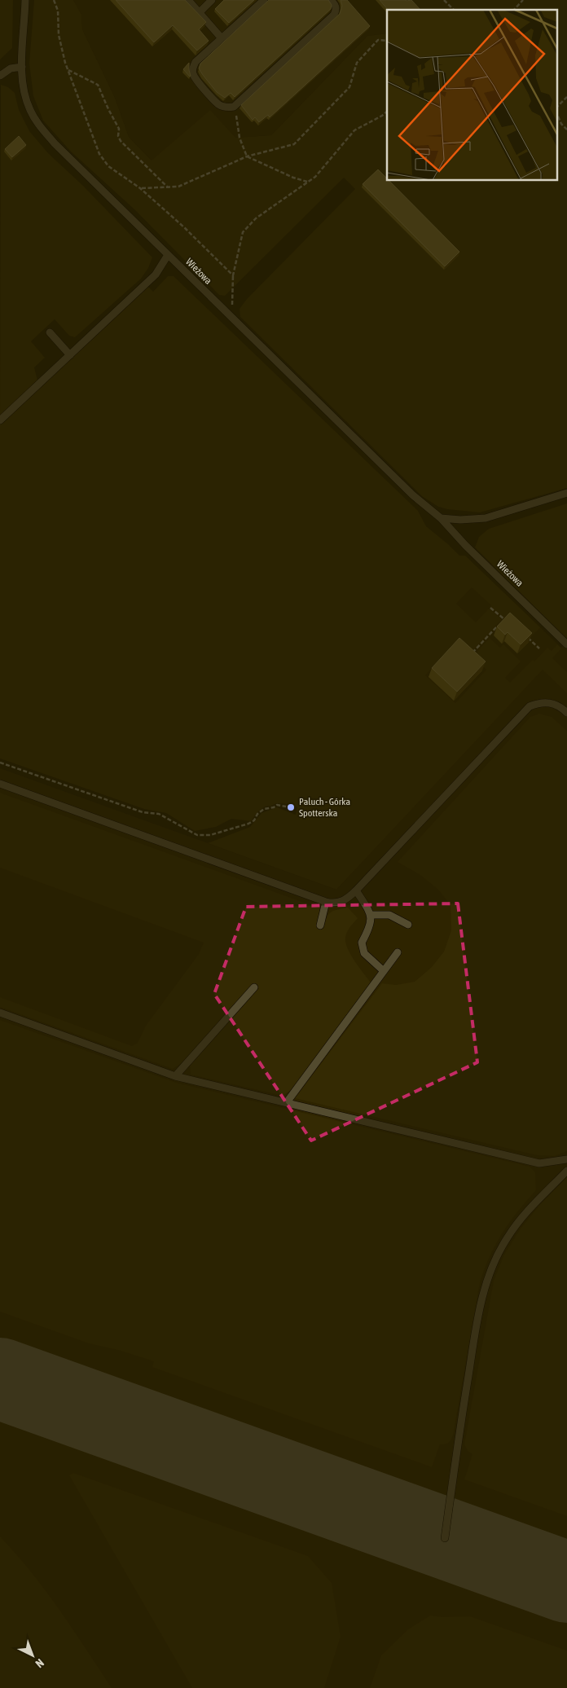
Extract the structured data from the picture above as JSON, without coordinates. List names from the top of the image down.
{
  "streets": {
    "lane": ["Wieżowa"]
  },
  "places": ["Paluch - Górka Spotterska"],
  "north": "bottom right"
}
